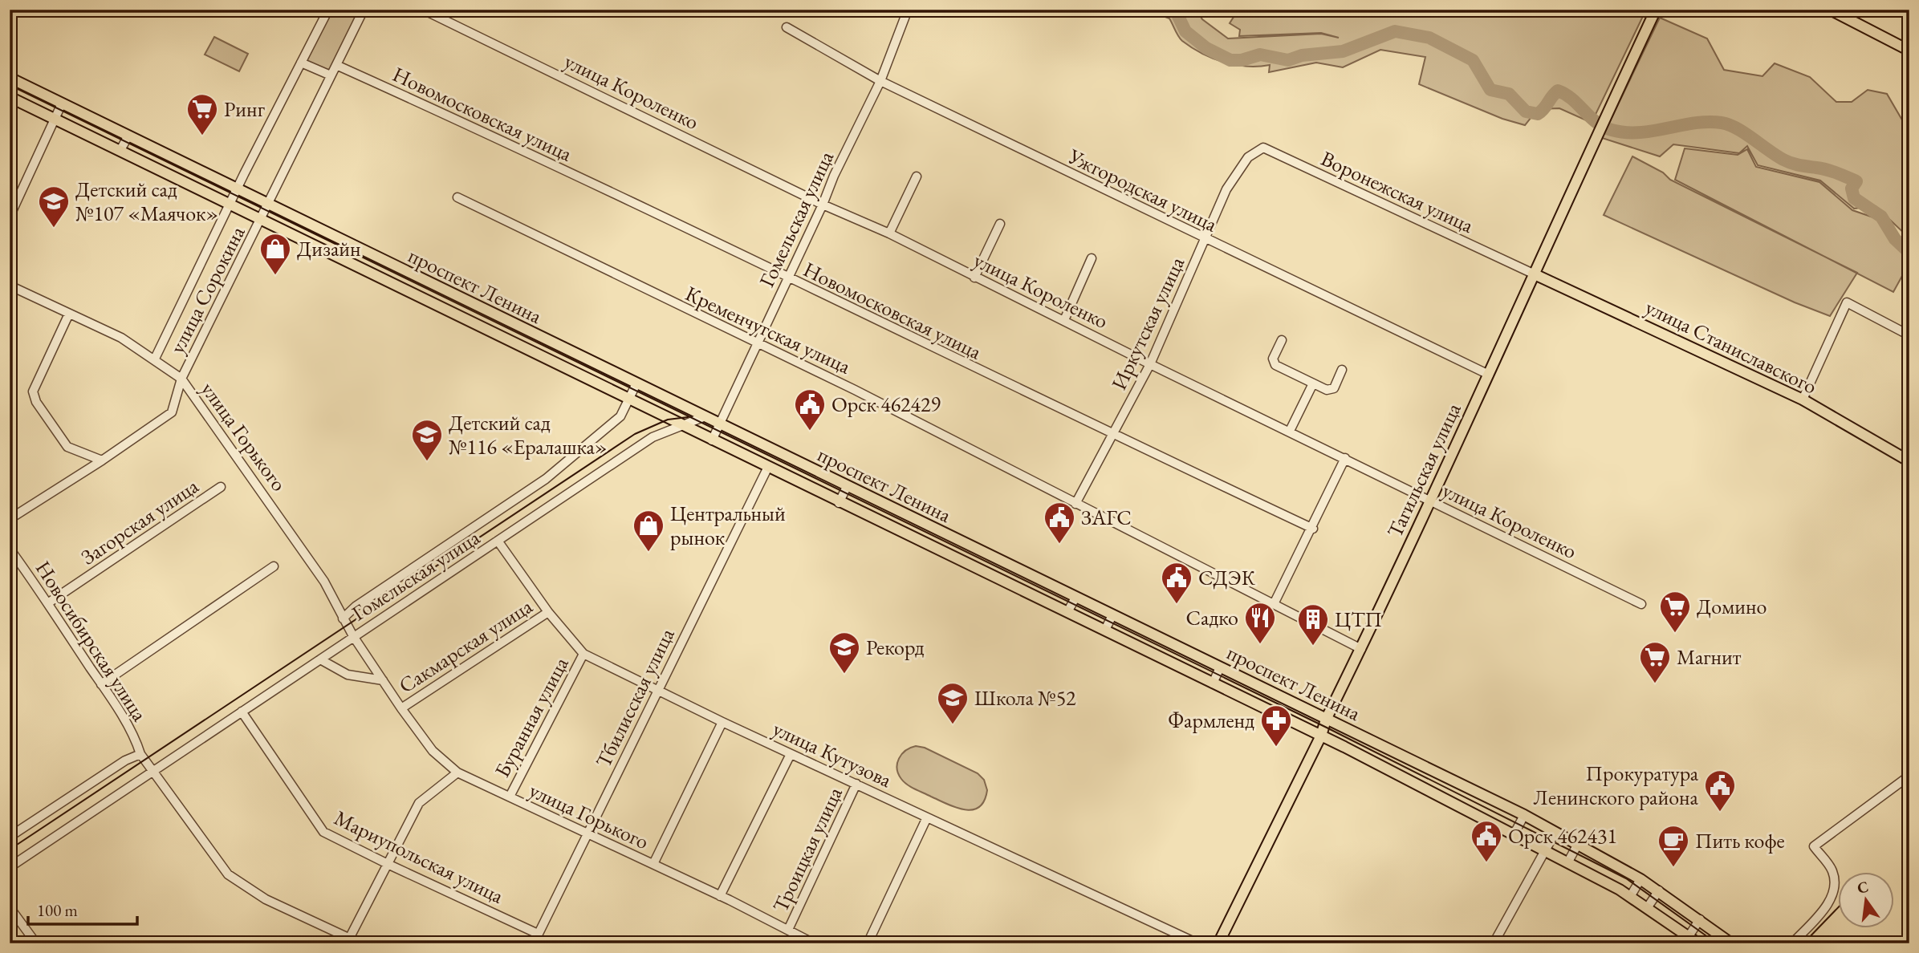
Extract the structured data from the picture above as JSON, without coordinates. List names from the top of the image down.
{
  "streets": {
    "main road": ["проспект Ленина", "улица Станиславского", "Тагильская улица"],
    "street": [
      "улица Короленко",
      "Новомосковская улица",
      "Ужгородская улица",
      "Воронежская улица",
      "Гомельская улица",
      "улица Сорокина",
      "Иркутская улица",
      "Кременчугская улица",
      "улица Горького",
      "Загорская улица",
      "Новосибирская улица",
      "Сакмарская улица",
      "Тбилисская улица",
      "Буранная улица",
      "улица Кутузова",
      "Троицкая улица",
      "Мариупольская улица"
    ]
  },
  "crossings": [
    ["улица Короленко", "Гомельская улица"],
    ["улица Короленко", "Иркутская улица"],
    ["улица Короленко", "Тагильская улица"],
    ["Новомосковская улица", "Гомельская улица"],
    ["Новомосковская улица", "улица Сорокина"],
    ["Новомосковская улица", "Иркутская улица"],
    ["Ужгородская улица", "Гомельская улица"],
    ["Ужгородская улица", "Иркутская улица"],
    ["Ужгородская улица", "Тагильская улица"],
    ["Воронежская улица", "Иркутская улица"],
    ["Воронежская улица", "улица Станиславского"],
    ["Воронежская улица", "Тагильская улица"],
    ["Гомельская улица", "проспект Ленина"],
    ["Гомельская улица", "Кременчугская улица"],
    ["Гомельская улица", "улица Горького"],
    ["Гомельская улица", "улица Кутузова"],
    ["Гомельская улица", "Мариупольская улица"],
    ["проспект Ленина", "улица Сорокина"],
    ["проспект Ленина", "Тагильская улица"],
    ["проспект Ленина", "Тбилисская улица"],
    ["улица Сорокина", "улица Горького"],
    ["Иркутская улица", "Кременчугская улица"],
    ["Кременчугская улица", "Тагильская улица"],
    ["улица Станиславского", "Тагильская улица"],
    ["улица Горького", "Сакмарская улица"],
    ["улица Горького", "Тбилисская улица"],
    ["улица Горького", "Буранная улица"],
    ["улица Горького", "Троицкая улица"],
    ["Загорская улица", "Новосибирская улица"],
    ["Сакмарская улица", "улица Кутузова"],
    ["Тбилисская улица", "улица Кутузова"],
    ["Тбилисская улица", "Мариупольская улица"],
    ["Буранная улица", "улица Кутузова"],
    ["улица Кутузова", "Троицкая улица"]
  ],
  "places": {
    "supermarket": ["Ринг", "Домино", "Магнит"],
    "school or university": [
      "Детский сад №107 «Маячок»",
      "Детский сад №116 «Ералашка»",
      "Рекорд",
      "Школа №52"
    ],
    "shop": ["Дизайн", "Центральный рынок"],
    "public building": [
      "Орск 462429",
      "ЗАГС",
      "СДЭК",
      "Прокуратура Ленинского района",
      "Орск 462431"
    ],
    "restaurant": ["Садко"],
    "building": ["ЦТП"],
    "pharmacy": ["Фармленд"],
    "cafe": ["Пить кофе"]
  },
  "scale_bar": "100 m",
  "north": "top"
}
